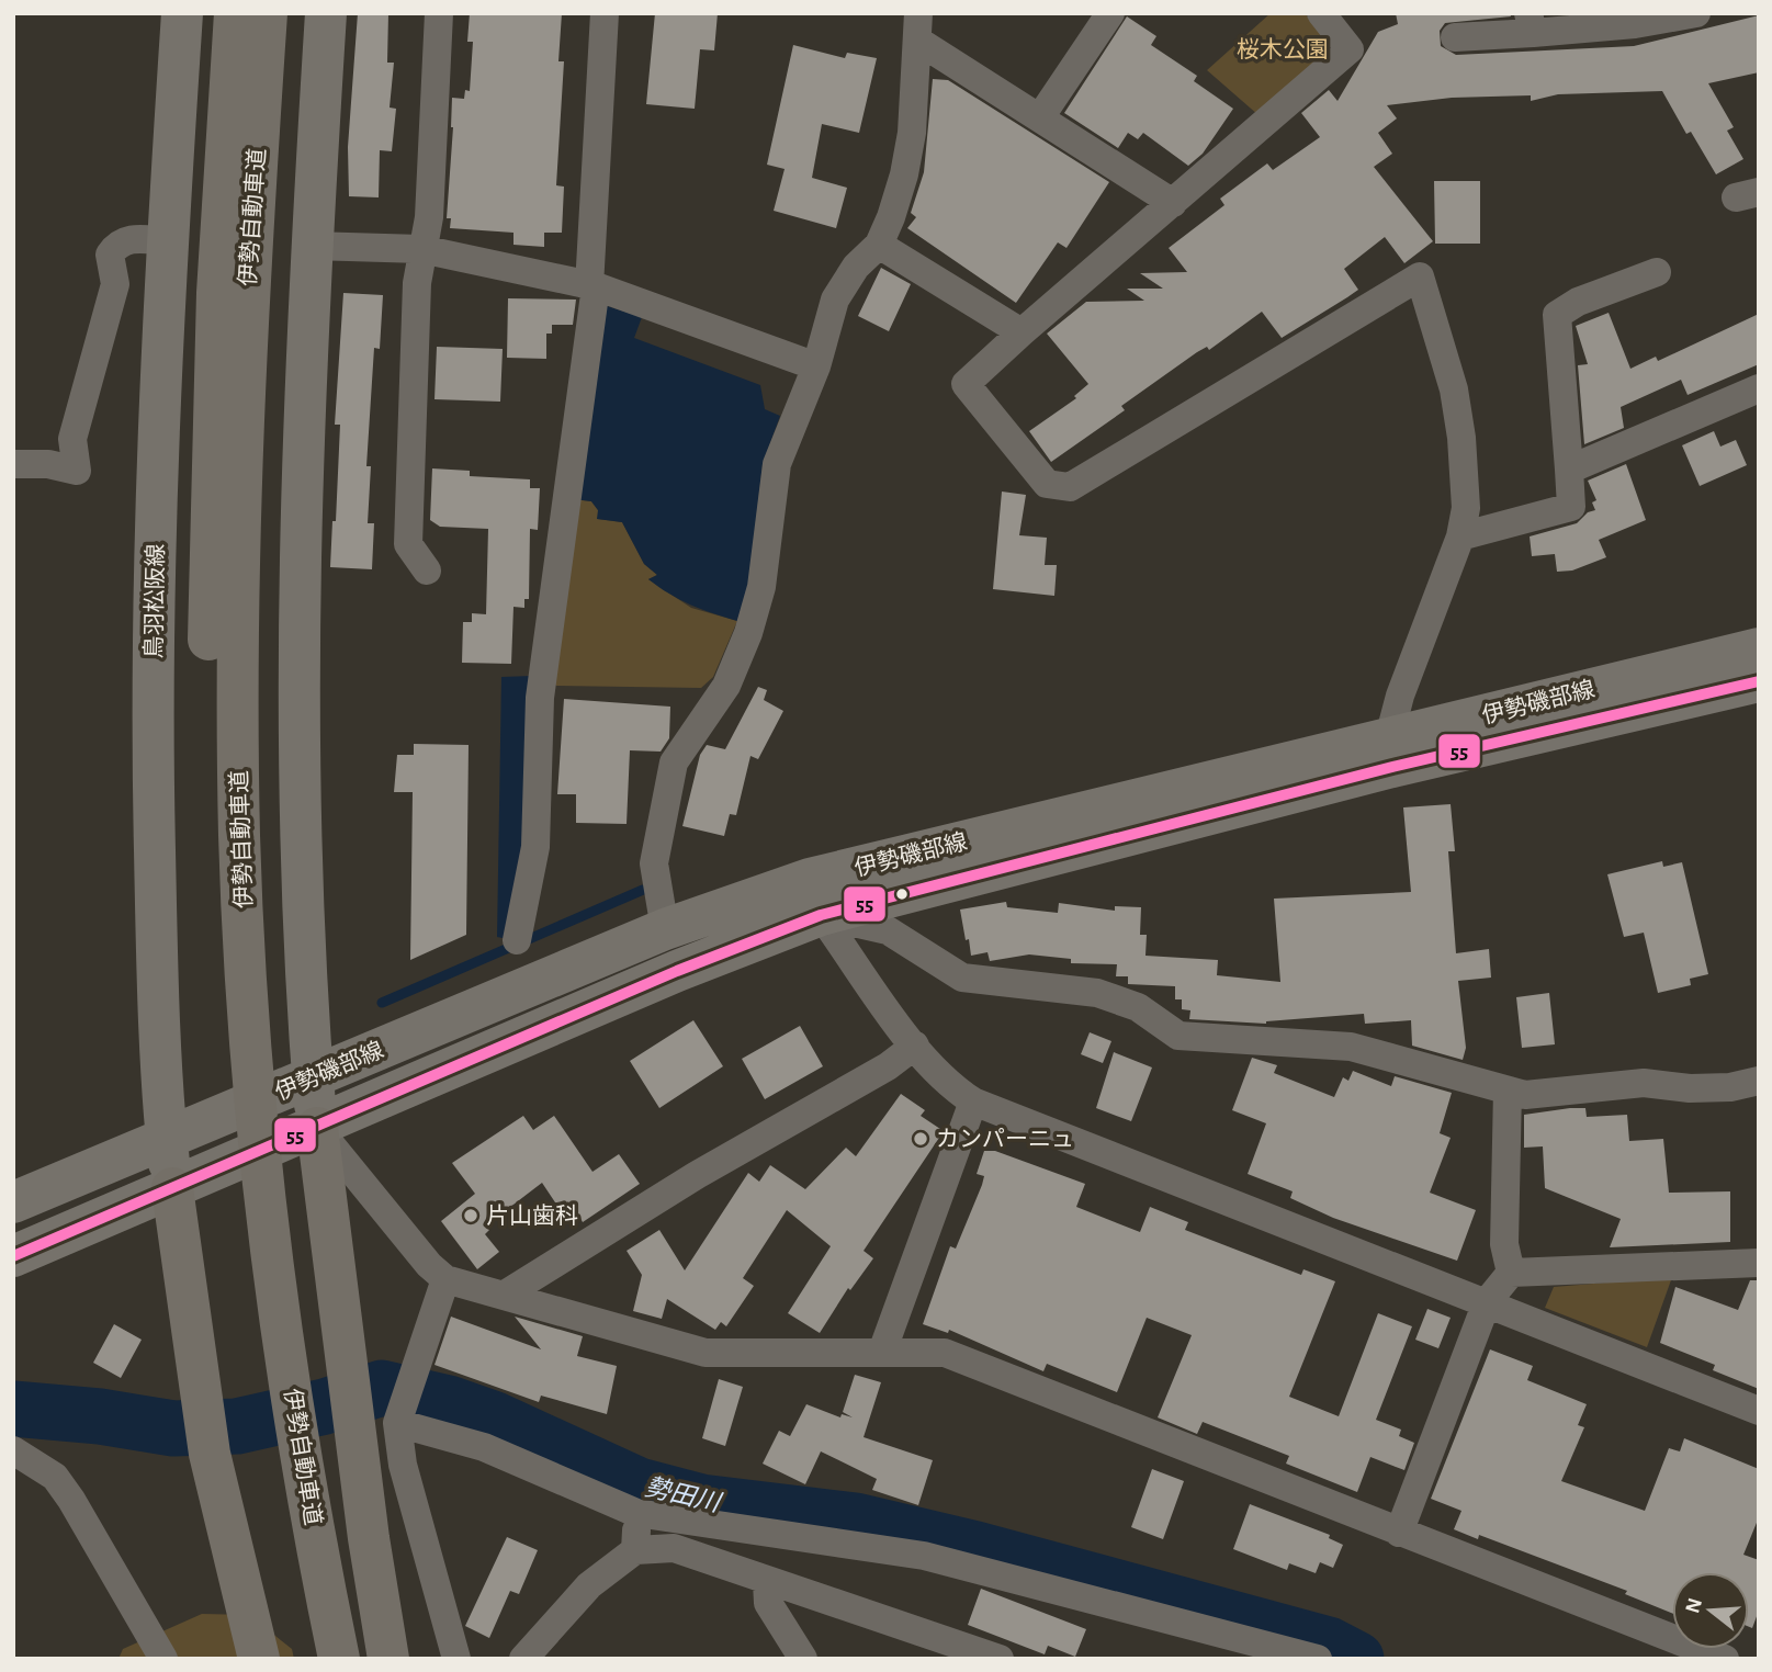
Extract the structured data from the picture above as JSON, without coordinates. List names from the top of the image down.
{
  "streets": {
    "highway": ["伊勢自動車道"],
    "main road": ["鳥羽松阪線", "伊勢磯部線"]
  },
  "crossings": [
    ["鳥羽松阪線", "伊勢磯部線"]
  ],
  "water": ["勢田川"],
  "parks": ["桜木公園"],
  "places": ["カンパーニュ", "片山歯科"],
  "lines": ["transit line 55"],
  "north": "left"
}
